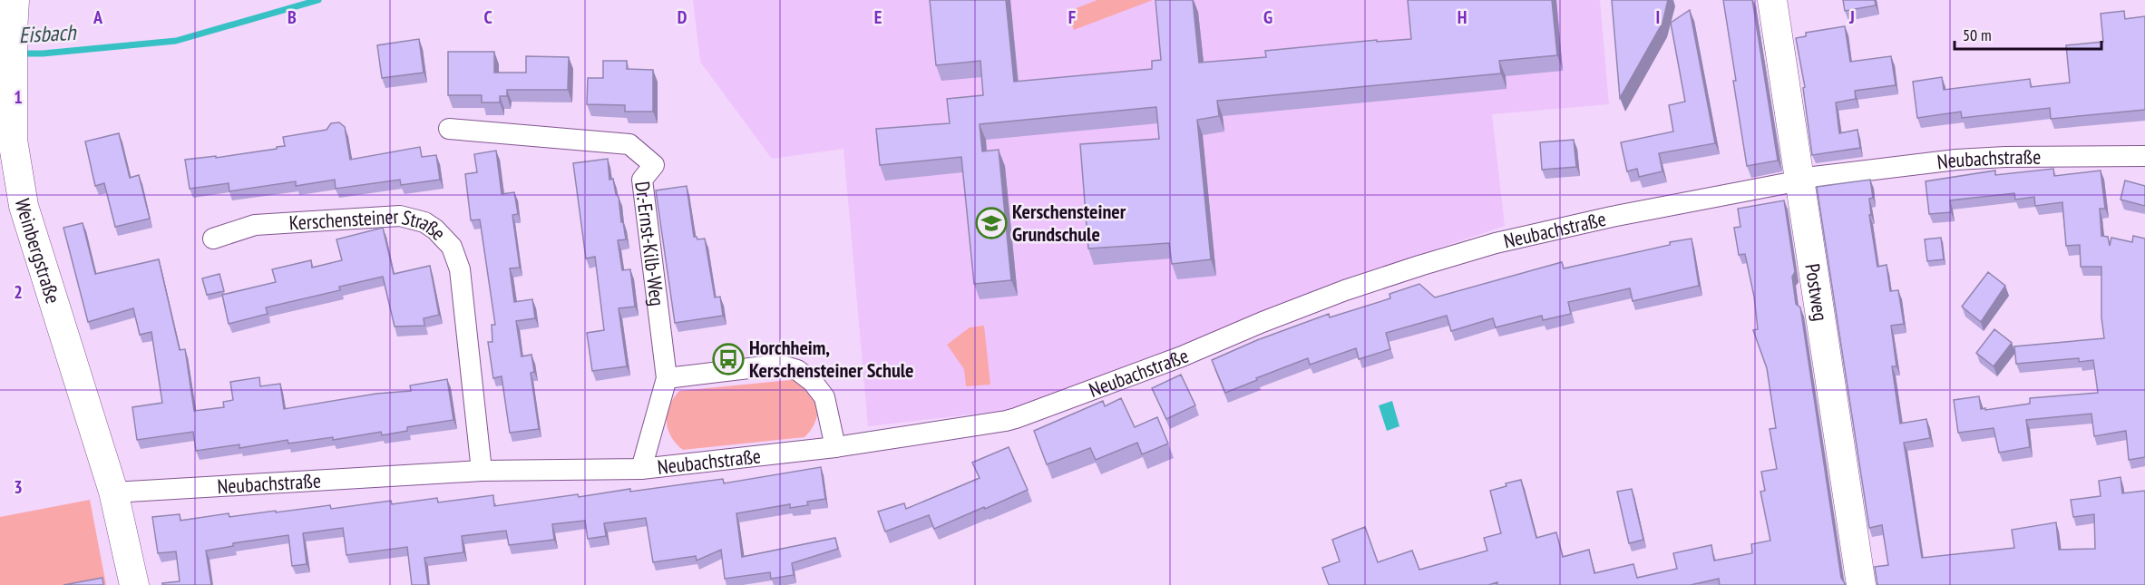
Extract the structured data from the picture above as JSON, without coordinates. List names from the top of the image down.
{
  "streets": {
    "street": [
      "Neubachstraße",
      "Kerschensteiner Straße",
      "Dr.-Ernst-Kilb-Weg",
      "Weinbergstraße",
      "Postweg"
    ]
  },
  "crossings": [
    ["Neubachstraße", "Kerschensteiner Straße"],
    ["Neubachstraße", "Dr.-Ernst-Kilb-Weg"],
    ["Neubachstraße", "Weinbergstraße"],
    ["Neubachstraße", "Postweg"]
  ],
  "water": ["Eisbach"],
  "places": {
    "school or university": ["Kerschensteiner Grundschule"],
    "bus stop": ["Horchheim, Kerschensteiner Schule"]
  },
  "scale_bar": "50 m",
  "grid": {
    "columns": [
      "A",
      "B",
      "C",
      "D",
      "E",
      "F",
      "G",
      "H",
      "I",
      "J"
    ],
    "rows": ["1", "2", "3"]
  }
}
